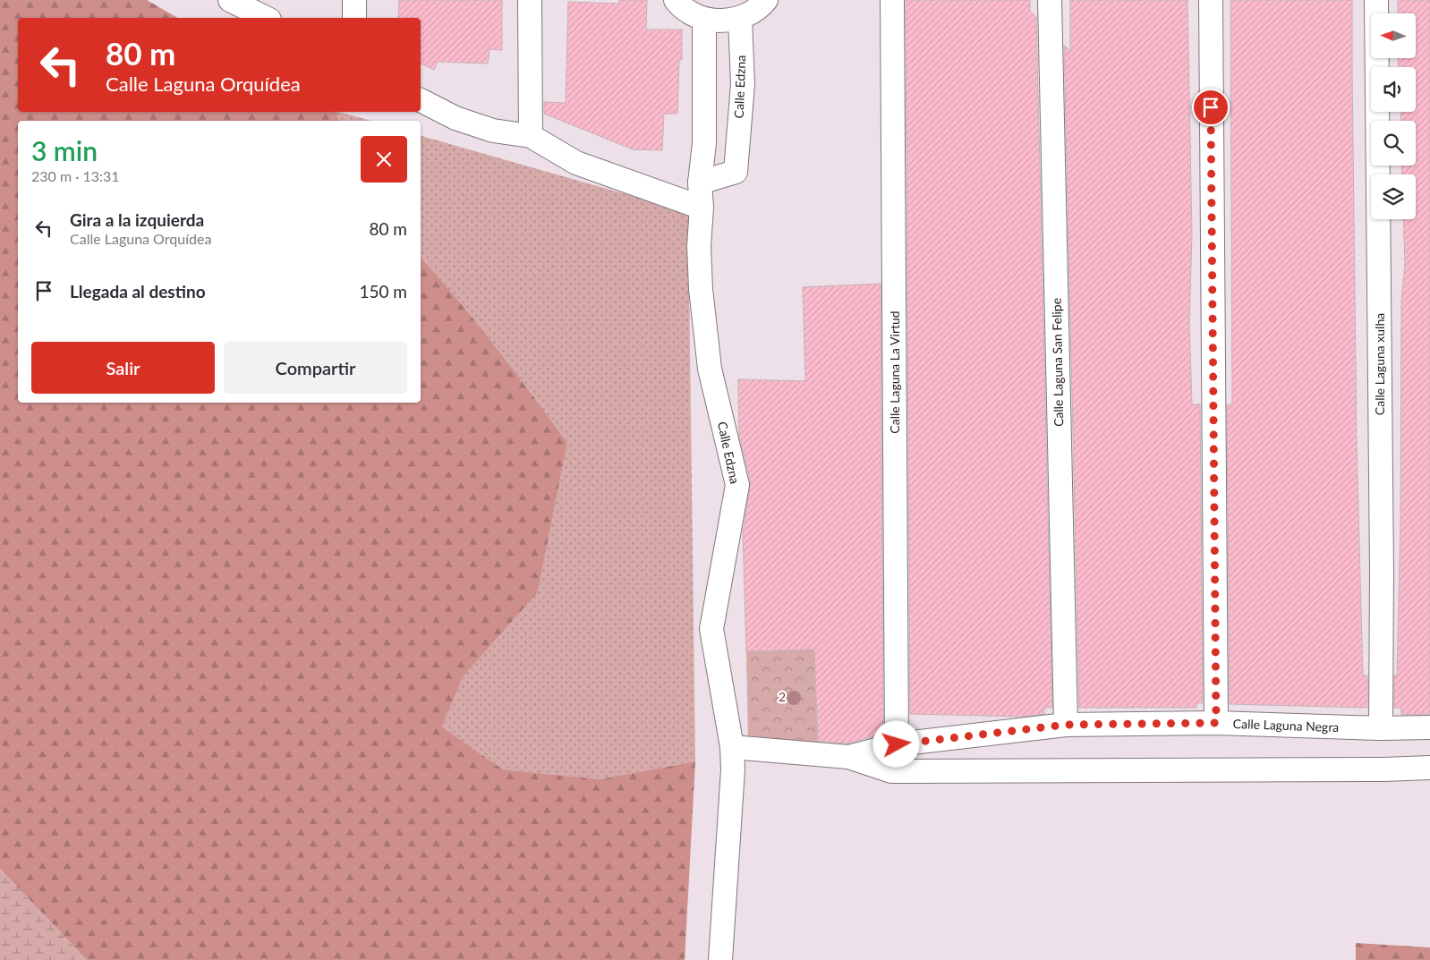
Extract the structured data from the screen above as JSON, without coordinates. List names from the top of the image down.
{
  "streets": {
    "street": [
      "Calle Edzna",
      "Calle Laguna San Felipe",
      "Calle Laguna xulha",
      "Calle Laguna La Virtud",
      "Calle Laguna Negra"
    ]
  },
  "crossings": [
    ["Calle Edzna", "Calle Laguna Negra"],
    ["Calle Laguna San Felipe", "Calle Laguna Negra"],
    ["Calle Laguna xulha", "Calle Laguna Negra"],
    ["Calle Laguna La Virtud", "Calle Laguna Negra"]
  ],
  "parks": ["2"],
  "north": "left",
  "page": {
    "turn": ["80 m", "Calle Laguna Orquídea"],
    "heading": ["3 min", "230 m · 13:31"],
    "list": [
      {
        "name": "Gira a la izquierda",
        "note": "Calle Laguna Orquídea",
        "value": "80 m"
      },
      {
        "name": "Llegada al destino",
        "value": "150 m"
      }
    ],
    "buttons": ["Salir", "Compartir"]
  }
}
